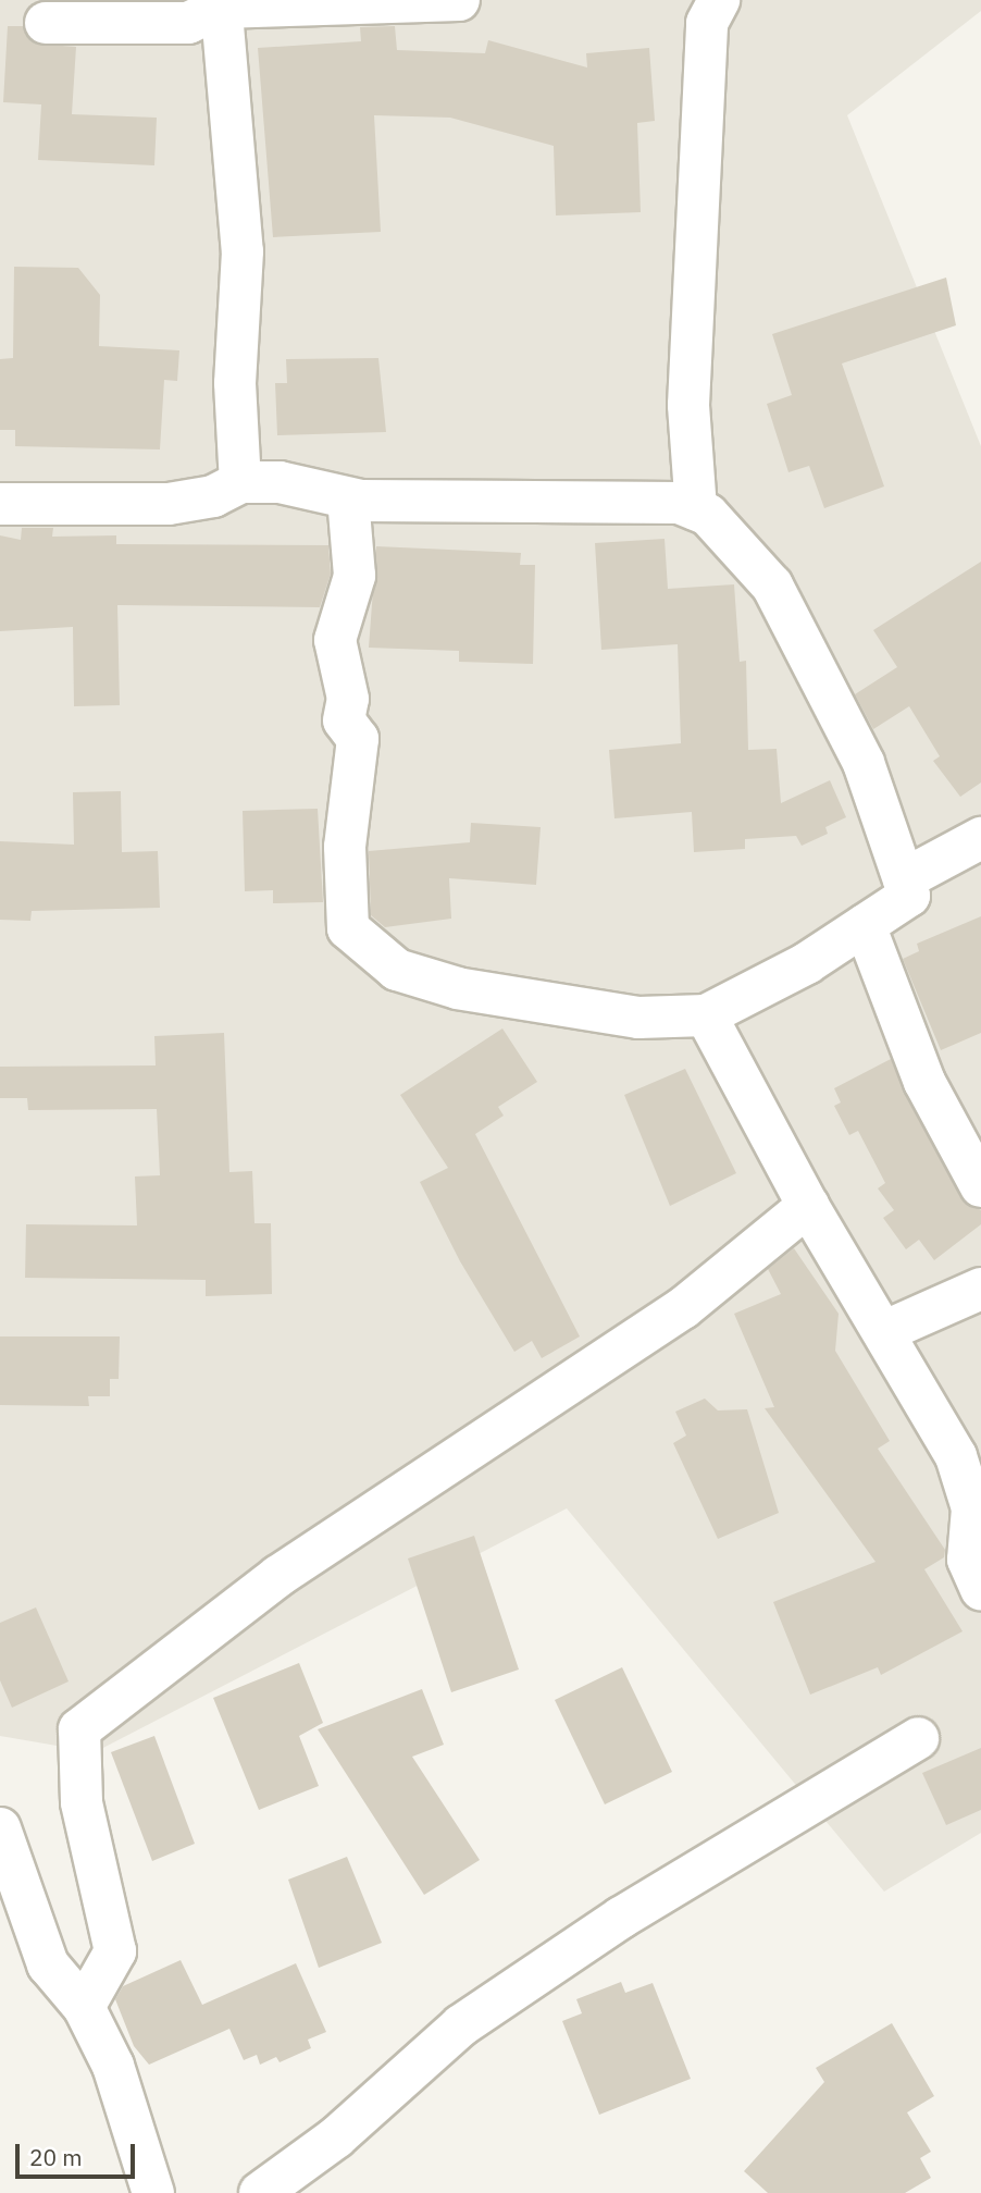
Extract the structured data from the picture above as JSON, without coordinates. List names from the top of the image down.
{
  "scale_bar": "20 m"
}
